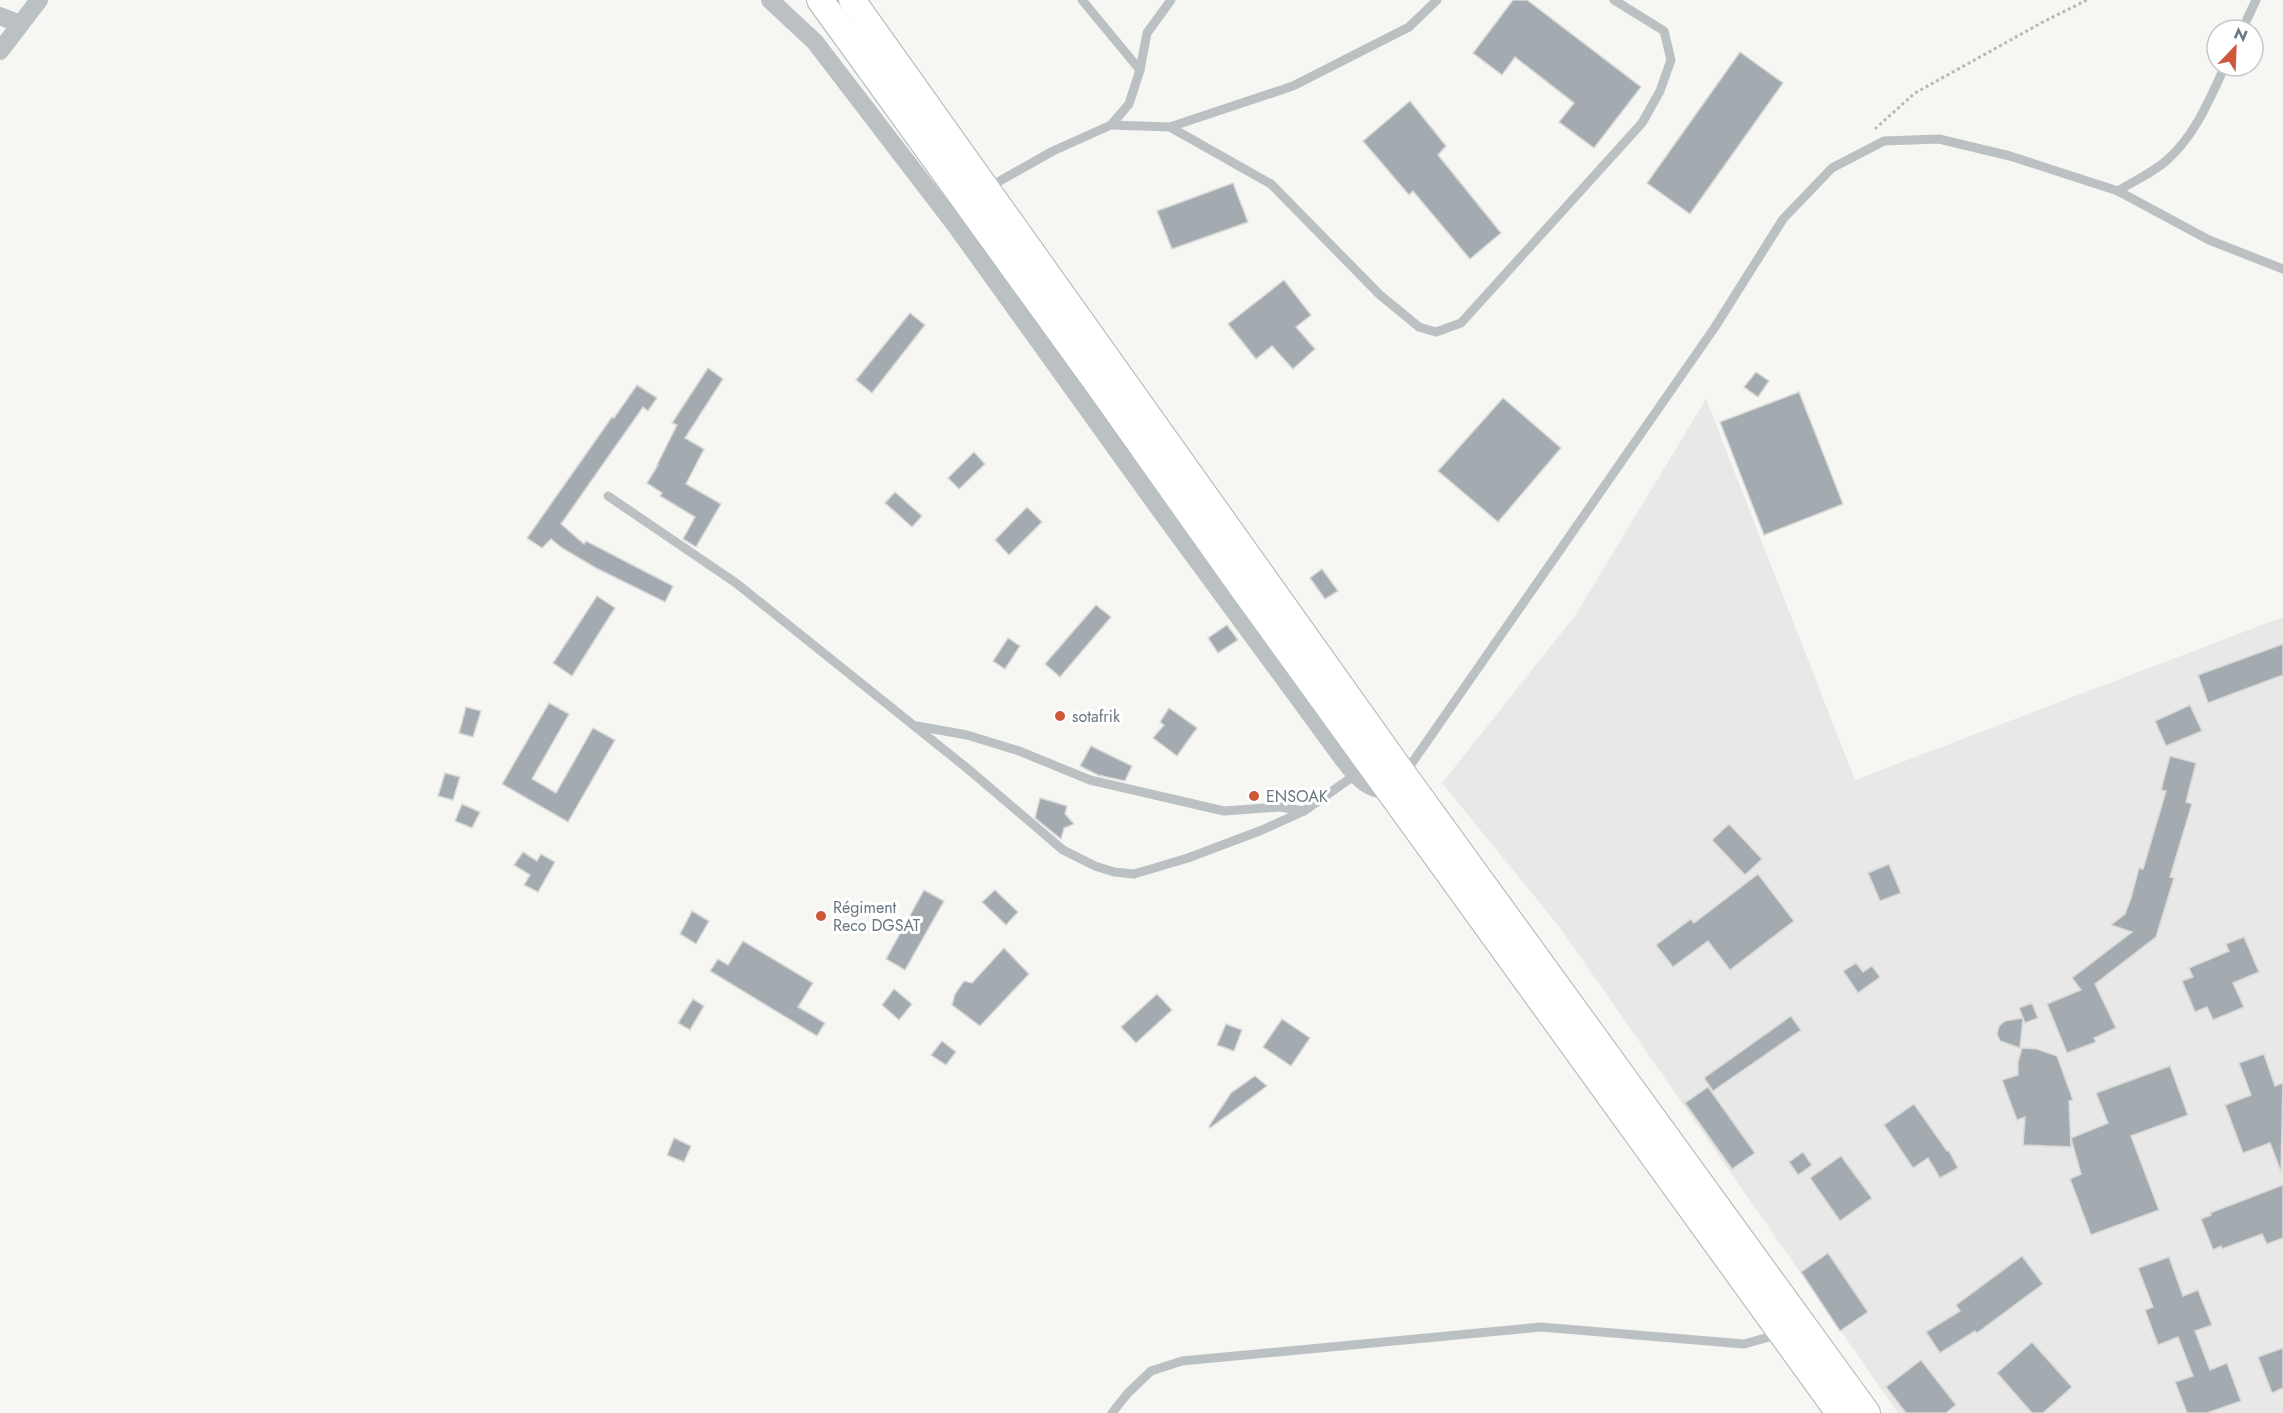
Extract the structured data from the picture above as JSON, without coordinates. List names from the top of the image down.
{
  "places": ["sotafrik", "ENSOAK", "Régiment Reco DGSAT"],
  "north": "top right"
}
